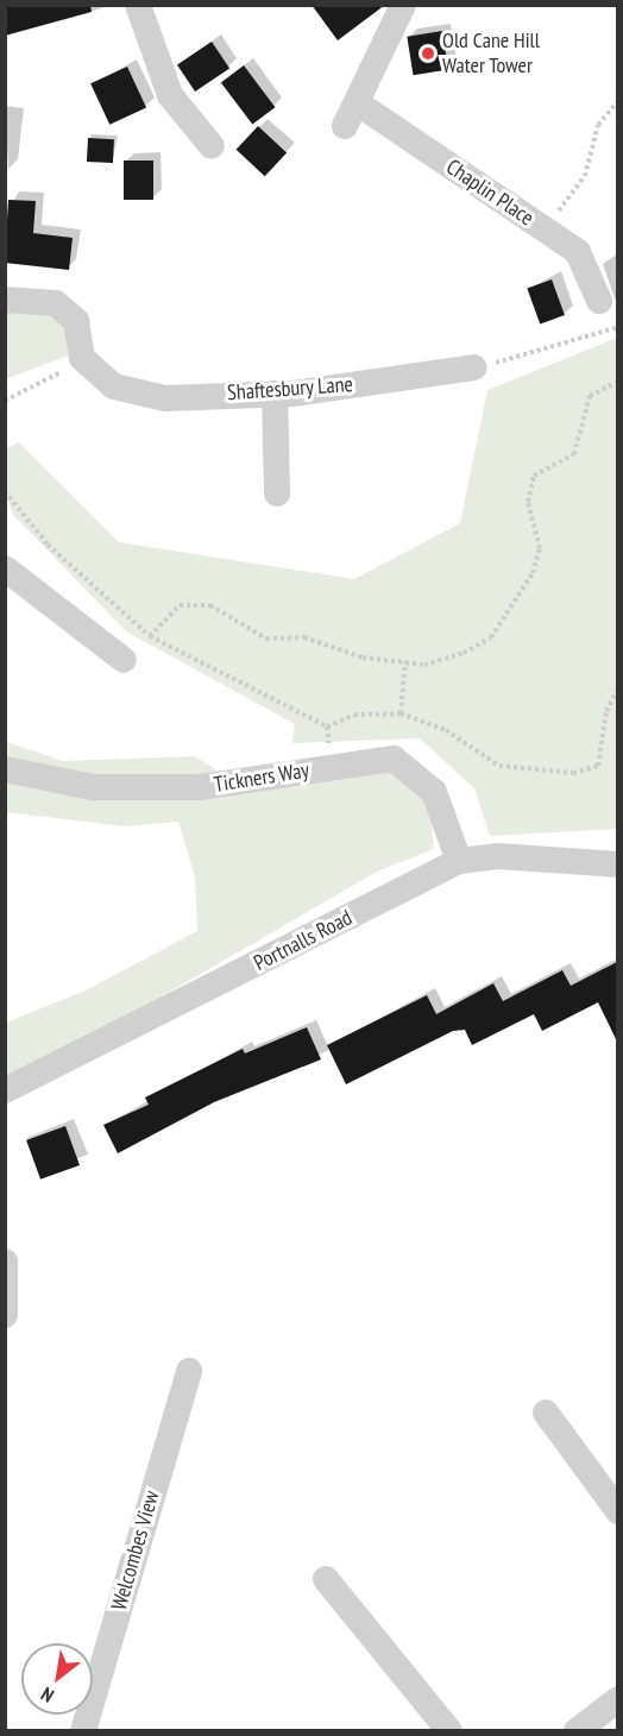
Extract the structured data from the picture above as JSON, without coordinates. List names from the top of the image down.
{
  "streets": {
    "street": [
      "Chaplin Place",
      "Shaftesbury Lane",
      "Tickners Way",
      "Portnalls Road",
      "Welcombes View"
    ]
  },
  "crossings": [
    ["Tickners Way", "Portnalls Road"]
  ],
  "places": ["Old Cane Hill Water Tower"],
  "north": "bottom left"
}
